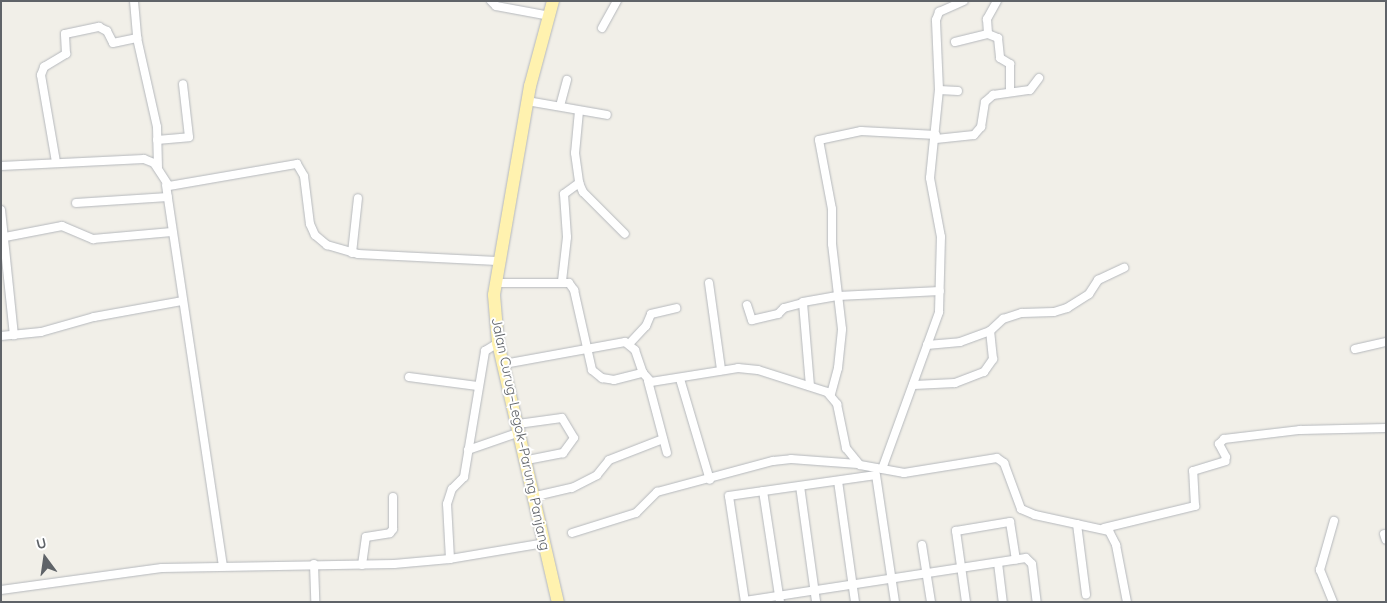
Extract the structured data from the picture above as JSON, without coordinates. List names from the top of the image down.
{
  "streets": {
    "main road": ["Jalan Curug–Legok–Parung Panjang"]
  },
  "north": "top"
}
